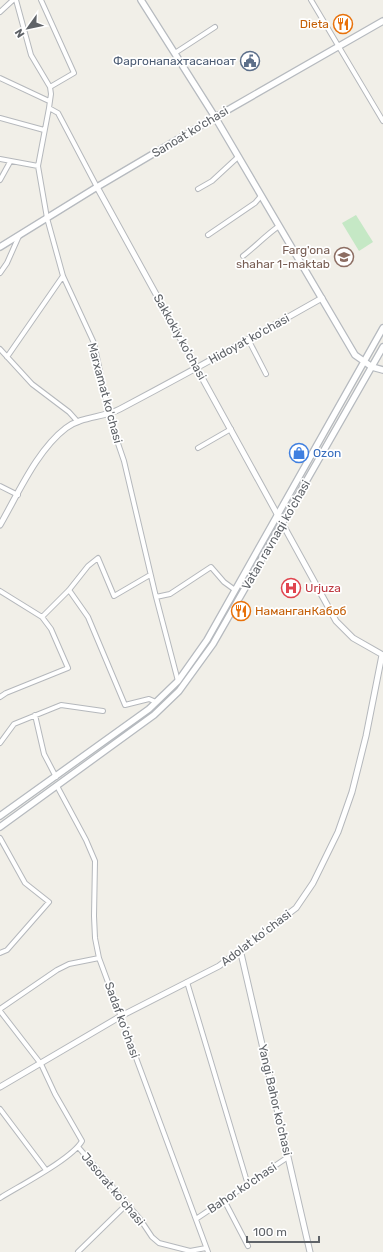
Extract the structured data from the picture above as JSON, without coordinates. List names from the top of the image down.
{
  "streets": {
    "main road": ["Sanoat ko'chasi", "Vatan ravnaqi ko'chasi"],
    "street": [
      "Sakkokiy ko'chasi",
      "Hidoyat ko'chasi",
      "Marxamat koʻchasi",
      "Adolat koʻchasi",
      "Sadaf koʻchasi",
      "Yangi Bahor ko'chasi",
      "Bahor ko'chasi",
      "Jasorat koʻchasi"
    ]
  },
  "crossings": [
    ["Sanoat ko'chasi", "Sakkokiy ko'chasi"],
    ["Sanoat ko'chasi", "Marxamat koʻchasi"],
    ["Sakkokiy ko'chasi", "Hidoyat ko'chasi"],
    ["Sakkokiy ko'chasi", "Marxamat koʻchasi"],
    ["Sakkokiy ko'chasi", "Vatan ravnaqi ko'chasi"],
    ["Sakkokiy ko'chasi", "Adolat koʻchasi"],
    ["Hidoyat ko'chasi", "Marxamat koʻchasi"],
    ["Marxamat koʻchasi", "Vatan ravnaqi ko'chasi"],
    ["Vatan ravnaqi ko'chasi", "Sadaf koʻchasi"],
    ["Adolat koʻchasi", "Sadaf koʻchasi"],
    ["Adolat koʻchasi", "Yangi Bahor ko'chasi"],
    ["Adolat koʻchasi", "Jasorat koʻchasi"],
    ["Sadaf koʻchasi", "Bahor ko'chasi"],
    ["Sadaf koʻchasi", "Jasorat koʻchasi"],
    ["Yangi Bahor ko'chasi", "Bahor ko'chasi"]
  ],
  "places": {
    "restaurant": ["Dieta", "НаманганКабоб"],
    "public building": ["Фаргонапахтасаноат"],
    "school or university": ["Farg'ona shahar 1-maktab"],
    "shop": ["Ozon"],
    "hospital": ["Urjuza"]
  },
  "scale_bar": "100 m",
  "north": "bottom left"
}
